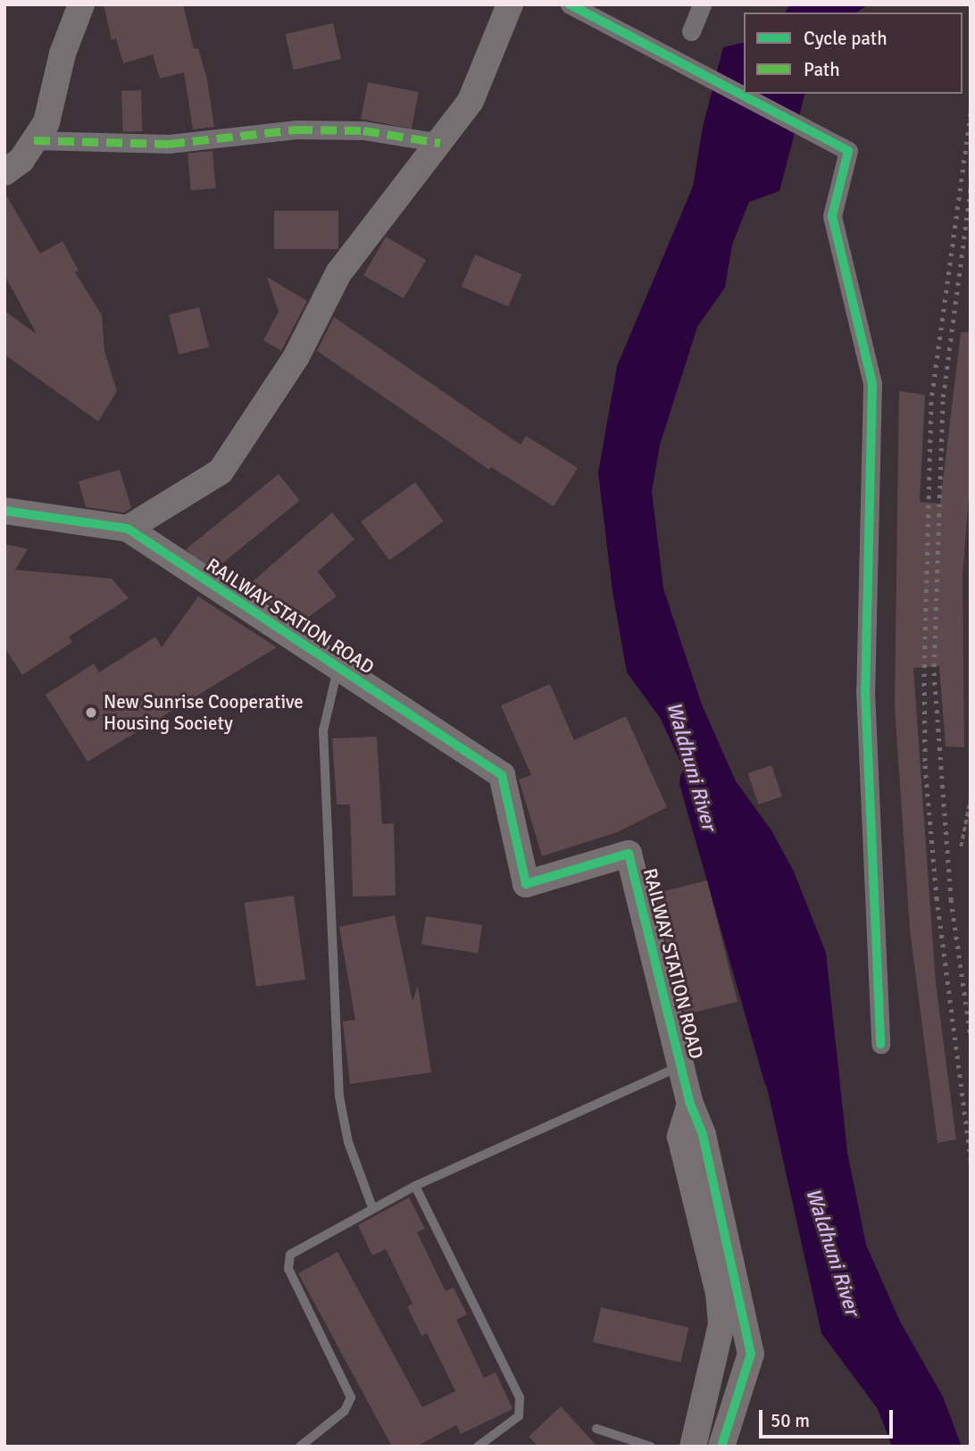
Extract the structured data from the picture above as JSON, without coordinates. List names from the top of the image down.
{
  "streets": {
    "street": ["RAILWAY STATION ROAD"]
  },
  "water": ["Waldhuni River"],
  "places": ["New Sunrise Cooperative Housing Society"],
  "legend": ["Cycle path", "Path"],
  "scale_bar": "50 m"
}
